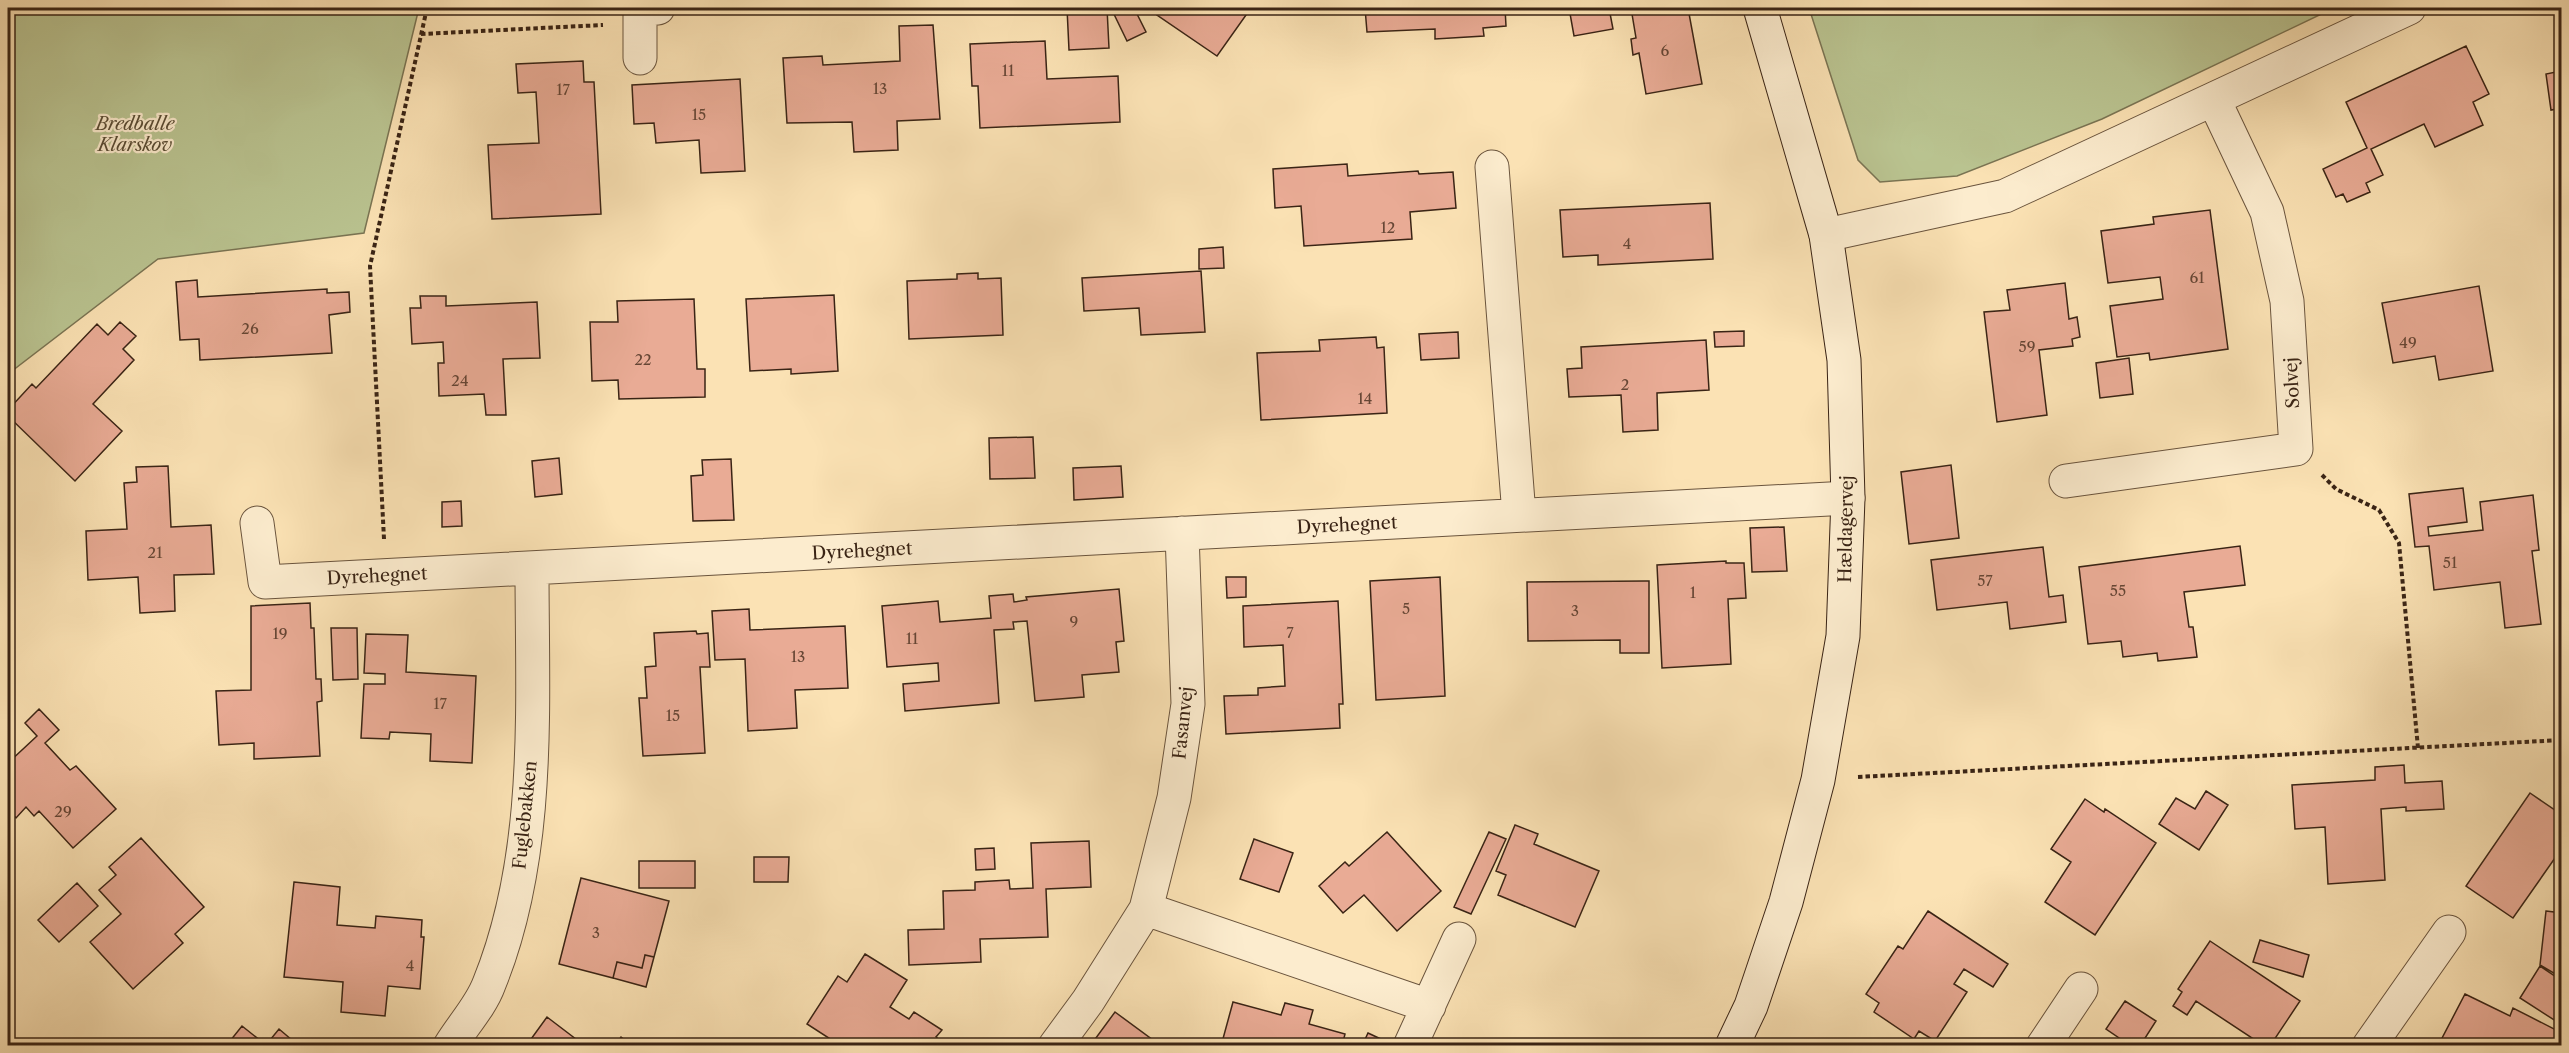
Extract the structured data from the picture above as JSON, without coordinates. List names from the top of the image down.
{
  "streets": {
    "street": [
      "Solvej",
      "Dyrehegnet",
      "Hældagervej",
      "Fasanvej",
      "Fuglebakken"
    ]
  },
  "crossings": [
    ["Dyrehegnet", "Hældagervej"],
    ["Dyrehegnet", "Fasanvej"],
    ["Dyrehegnet", "Fuglebakken"]
  ],
  "parks": ["Bredballe Klarskov"],
  "house_numbers": [
    "6",
    "11",
    "13",
    "17",
    "15",
    "12",
    "4",
    "61",
    "26",
    "49",
    "59",
    "22",
    "24",
    "2",
    "14",
    "21",
    "51",
    "57",
    "55",
    "1",
    "5",
    "3",
    "9",
    "7",
    "19",
    "11",
    "13",
    "17",
    "15",
    "29",
    "3",
    "4"
  ]
}
